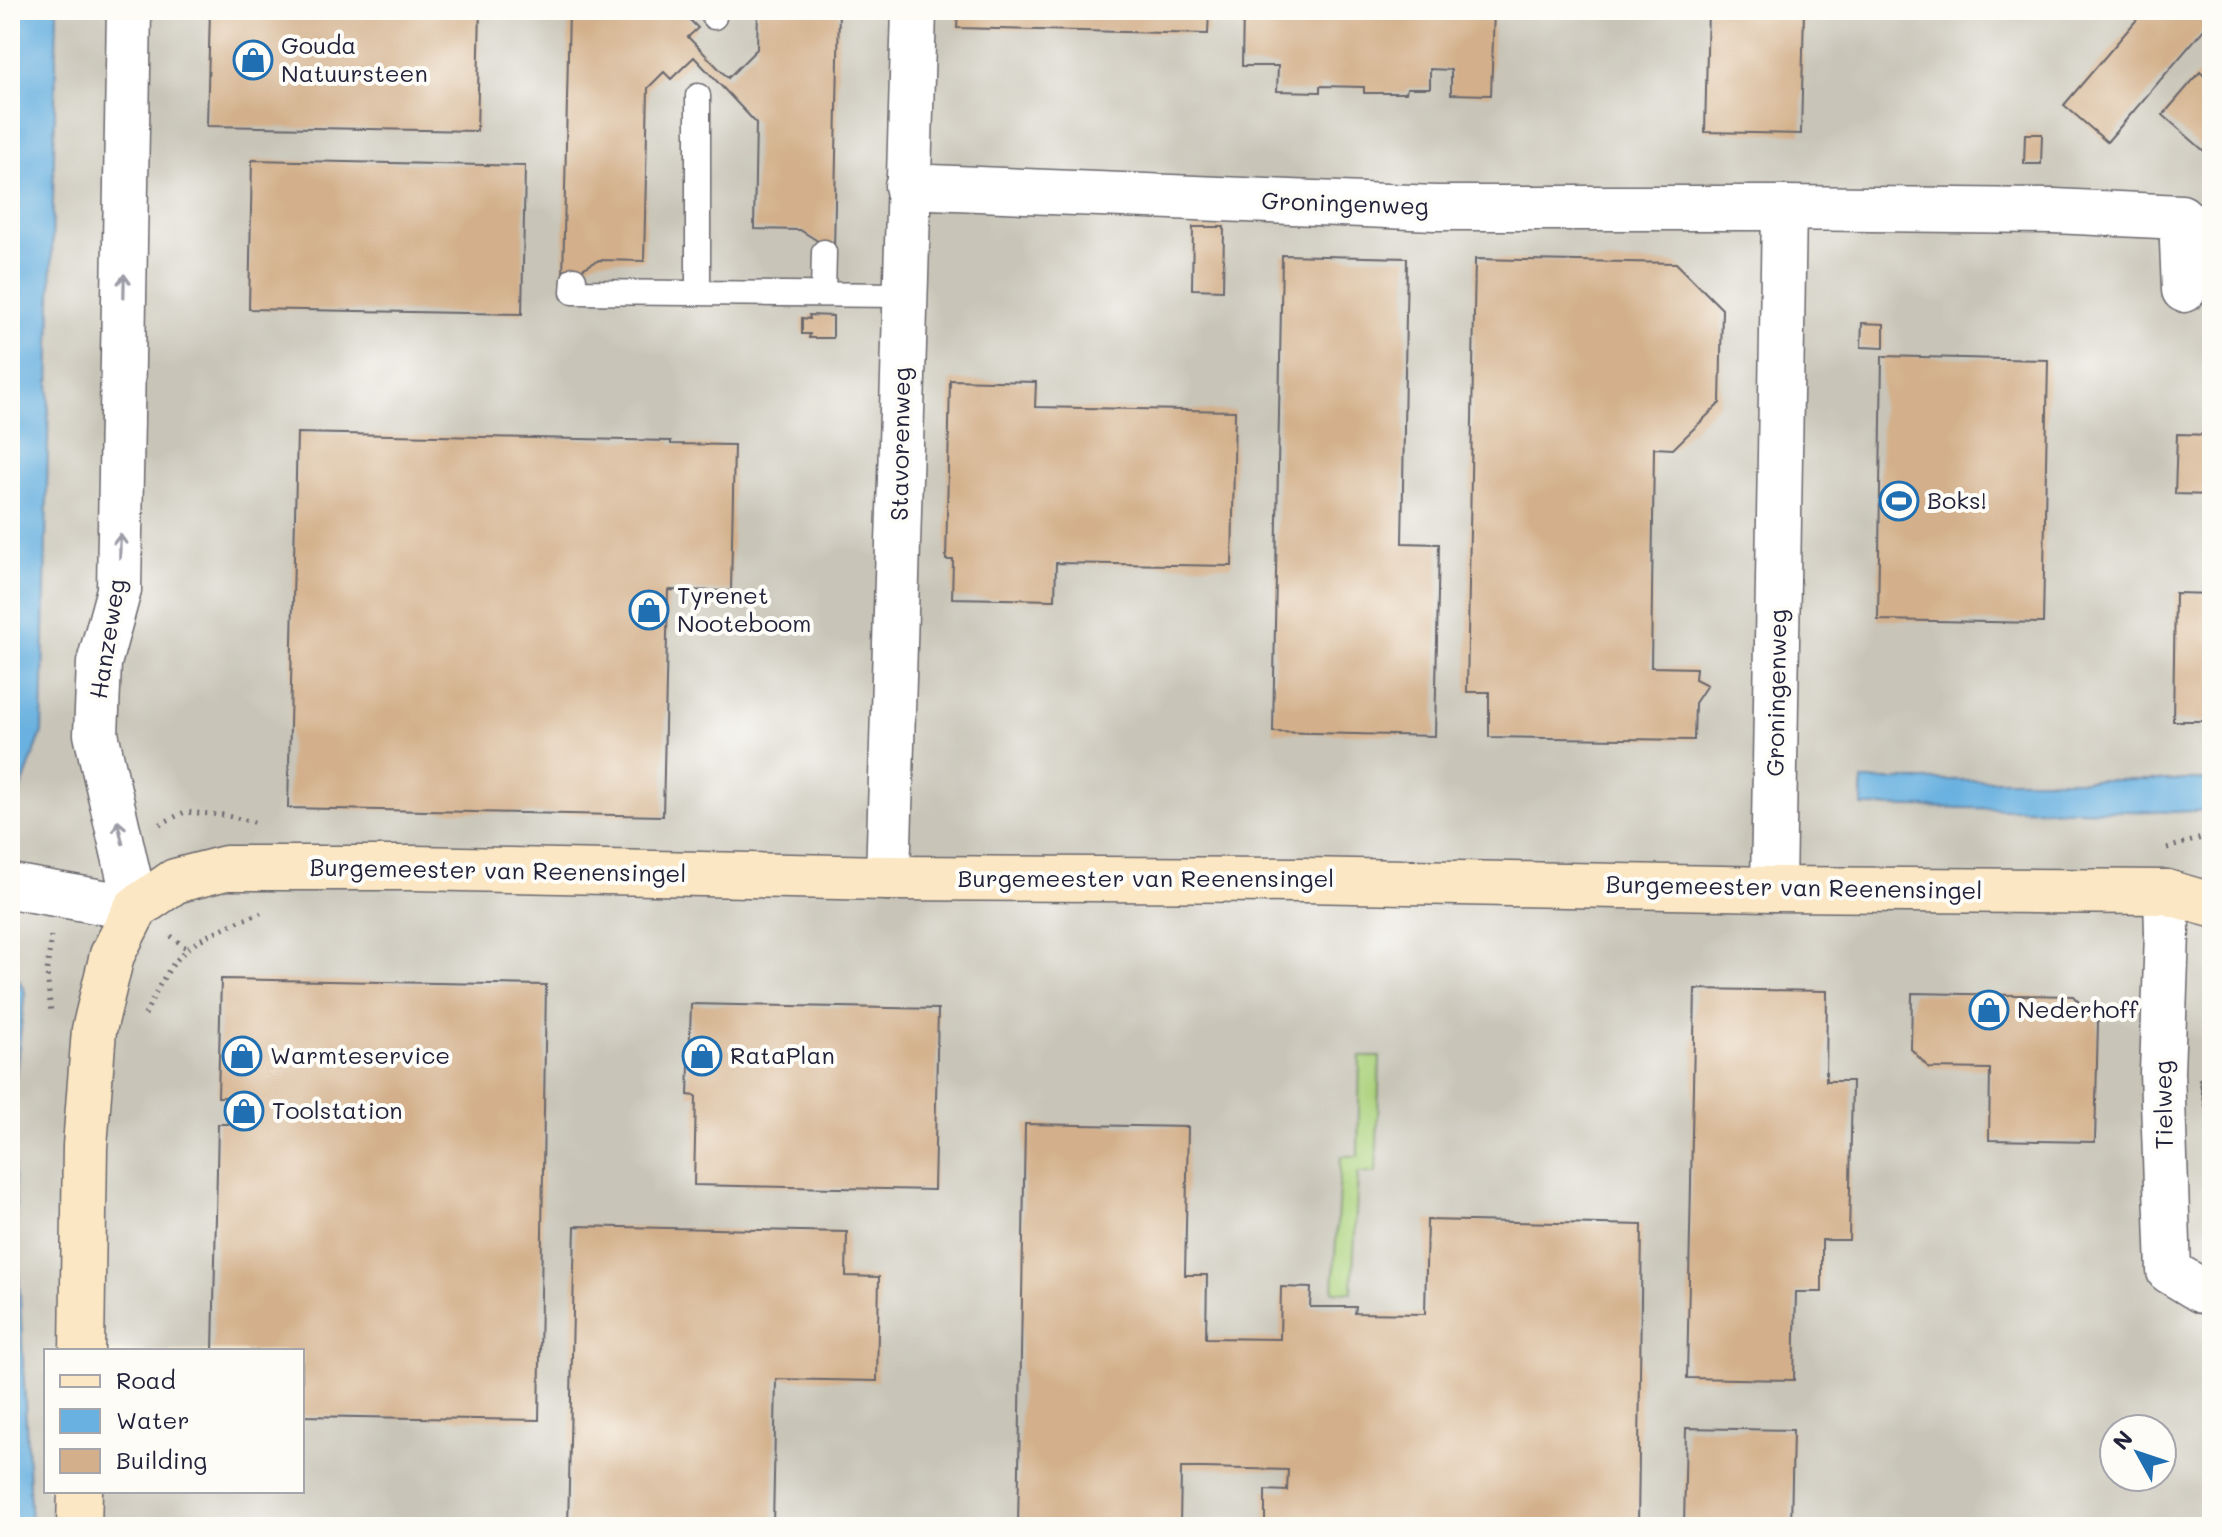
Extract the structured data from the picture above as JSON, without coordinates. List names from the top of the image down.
{
  "streets": {
    "street": [
      "Groningenweg",
      "Stavorenweg",
      "Hanzeweg",
      "Burgemeester van Reenensingel",
      "Tielweg"
    ]
  },
  "crossings": [
    ["Groningenweg", "Stavorenweg"],
    ["Groningenweg", "Burgemeester van Reenensingel"],
    ["Stavorenweg", "Burgemeester van Reenensingel"],
    ["Hanzeweg", "Burgemeester van Reenensingel"],
    ["Burgemeester van Reenensingel", "Tielweg"]
  ],
  "one_way": ["Hanzeweg"],
  "places": {
    "shop": [
      "Gouda Natuursteen",
      "Tyrenet Nooteboom",
      "Nederhoff",
      "Warmteservice",
      "RataPlan",
      "Toolstation"
    ],
    "sports": ["Boks!"]
  },
  "legend": ["Road", "Water", "Building"],
  "north": "top left"
}
